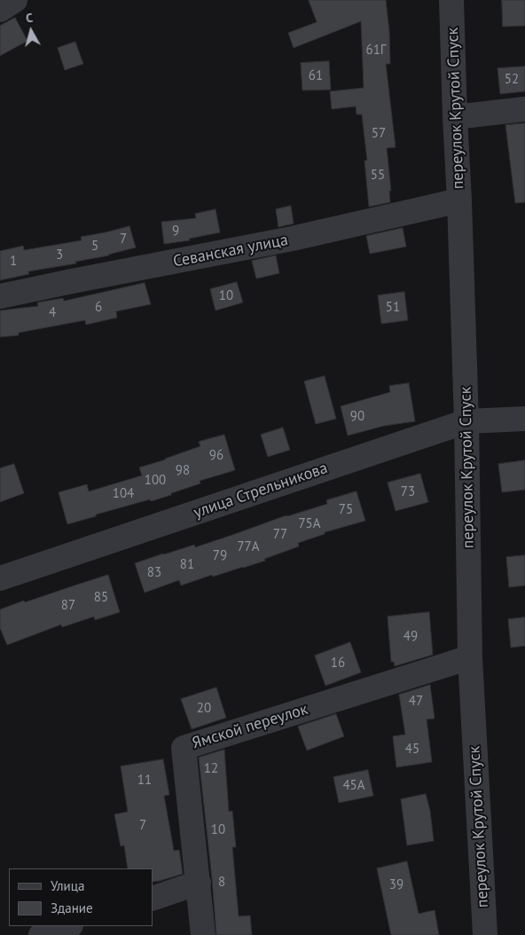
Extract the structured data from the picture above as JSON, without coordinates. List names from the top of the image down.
{
  "streets": {
    "street": [
      "переулок Крутой Спуск",
      "Севанская улица",
      "улица Стрельникова",
      "Ямской переулок"
    ]
  },
  "crossings": [
    ["переулок Крутой Спуск", "Севанская улица"],
    ["переулок Крутой Спуск", "улица Стрельникова"],
    ["переулок Крутой Спуск", "Ямской переулок"]
  ],
  "house_numbers": [
    "61Г",
    "61",
    "52",
    "57",
    "55",
    "9",
    "7",
    "5",
    "3",
    "1",
    "10",
    "6",
    "51",
    "4",
    "90",
    "96",
    "98",
    "100",
    "73",
    "104",
    "75",
    "75А",
    "77",
    "77А",
    "79",
    "81",
    "83",
    "85",
    "87",
    "49",
    "16",
    "47",
    "20",
    "45",
    "12",
    "11",
    "45А",
    "7",
    "10",
    "8",
    "39"
  ],
  "legend": ["Улица", "Здание"],
  "north": "top"
}
